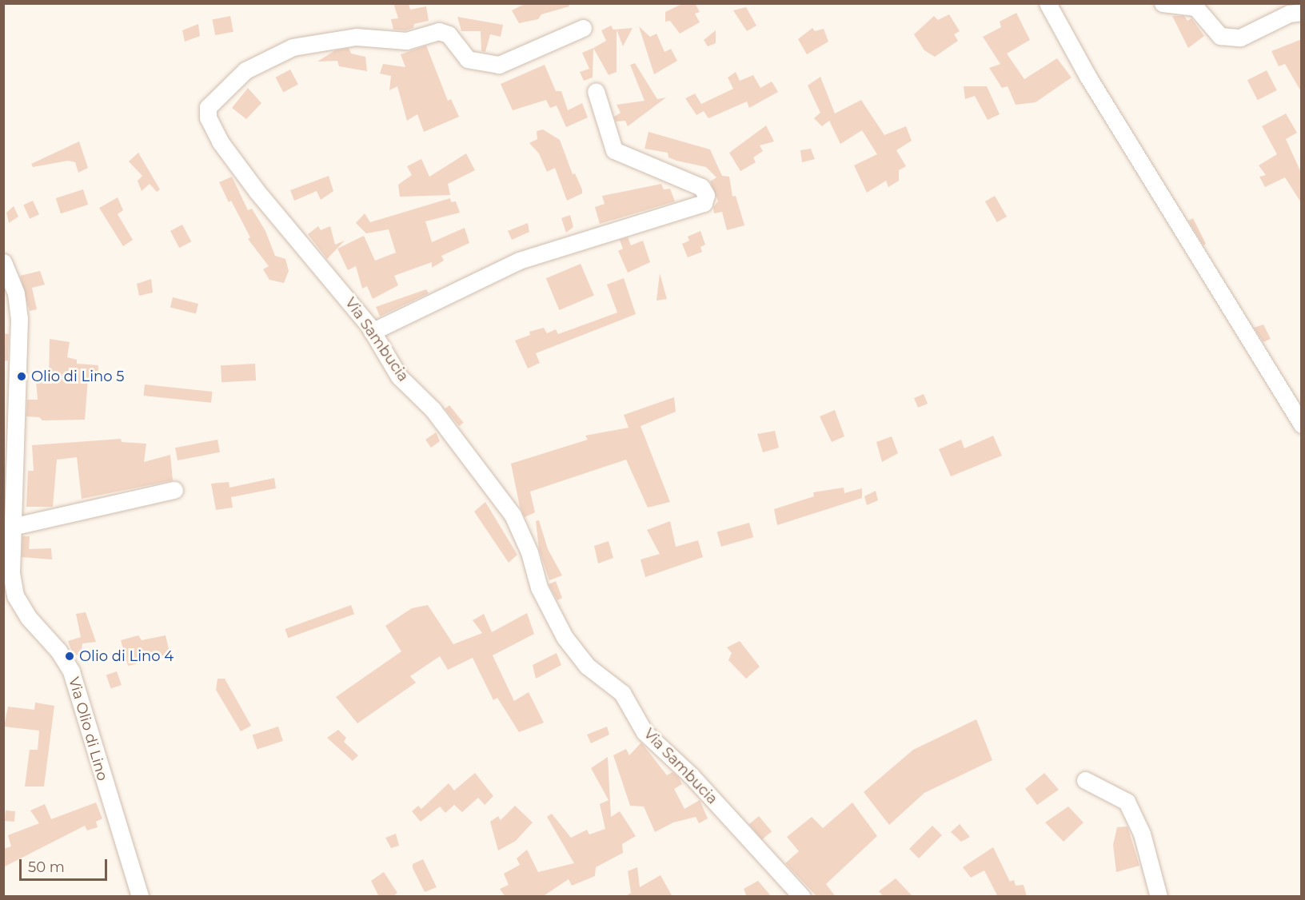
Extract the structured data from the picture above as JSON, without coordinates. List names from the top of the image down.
{
  "streets": {
    "street": ["Via Sambucia", "Via Olio di Lino"]
  },
  "places": ["Olio di Lino 5", "Olio di Lino 4"],
  "scale_bar": "50 m"
}
